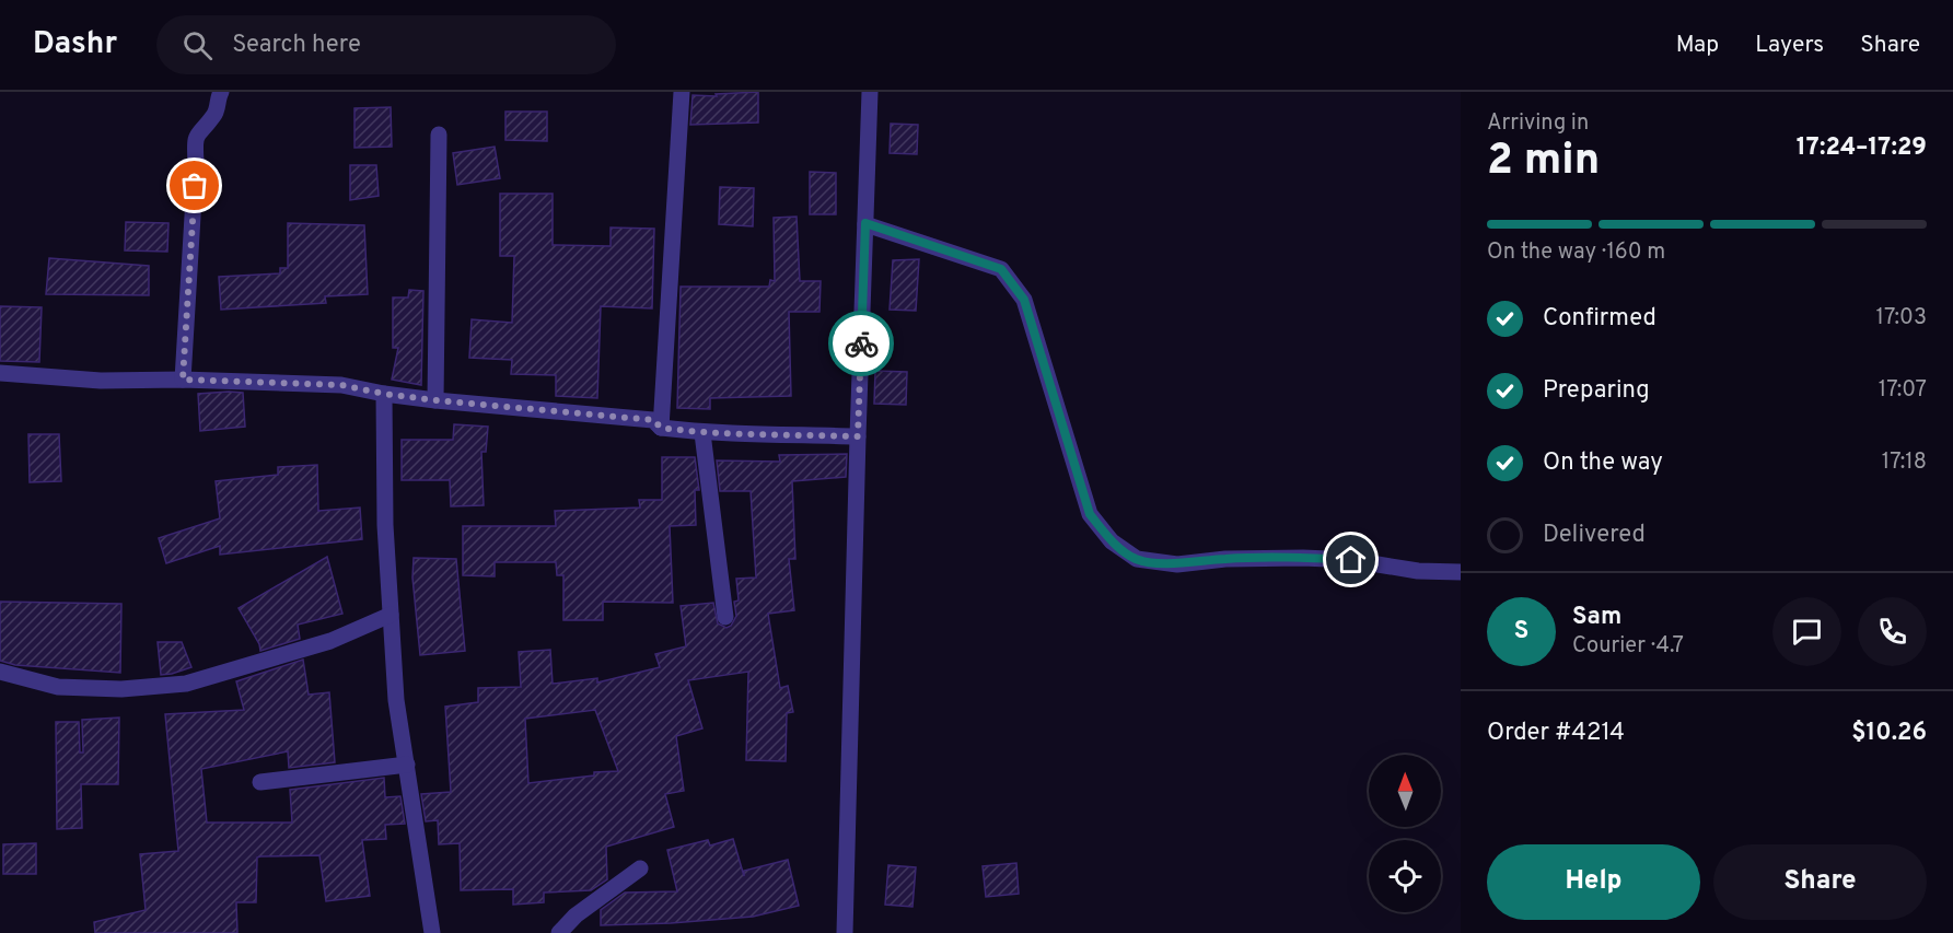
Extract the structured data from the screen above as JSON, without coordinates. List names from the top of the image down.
{
  "north": "top",
  "page": {
    "header": "Dashr",
    "search": "Search here",
    "nav": ["Map", "Layers", "Share"],
    "heading": ["2 min", "Arriving in", "17:24–17:29"],
    "panel": [
      "Sam",
      "Courier · 4.7",
      "Order #4214",
      "$10.26"
    ],
    "bar": "On the way · 160 m",
    "list": [
      ["Confirmed", "17:03"],
      ["Preparing", "17:07"],
      ["On the way", "17:18"],
      "Delivered"
    ],
    "round": "S",
    "buttons": ["Help", "Share"]
  }
}
